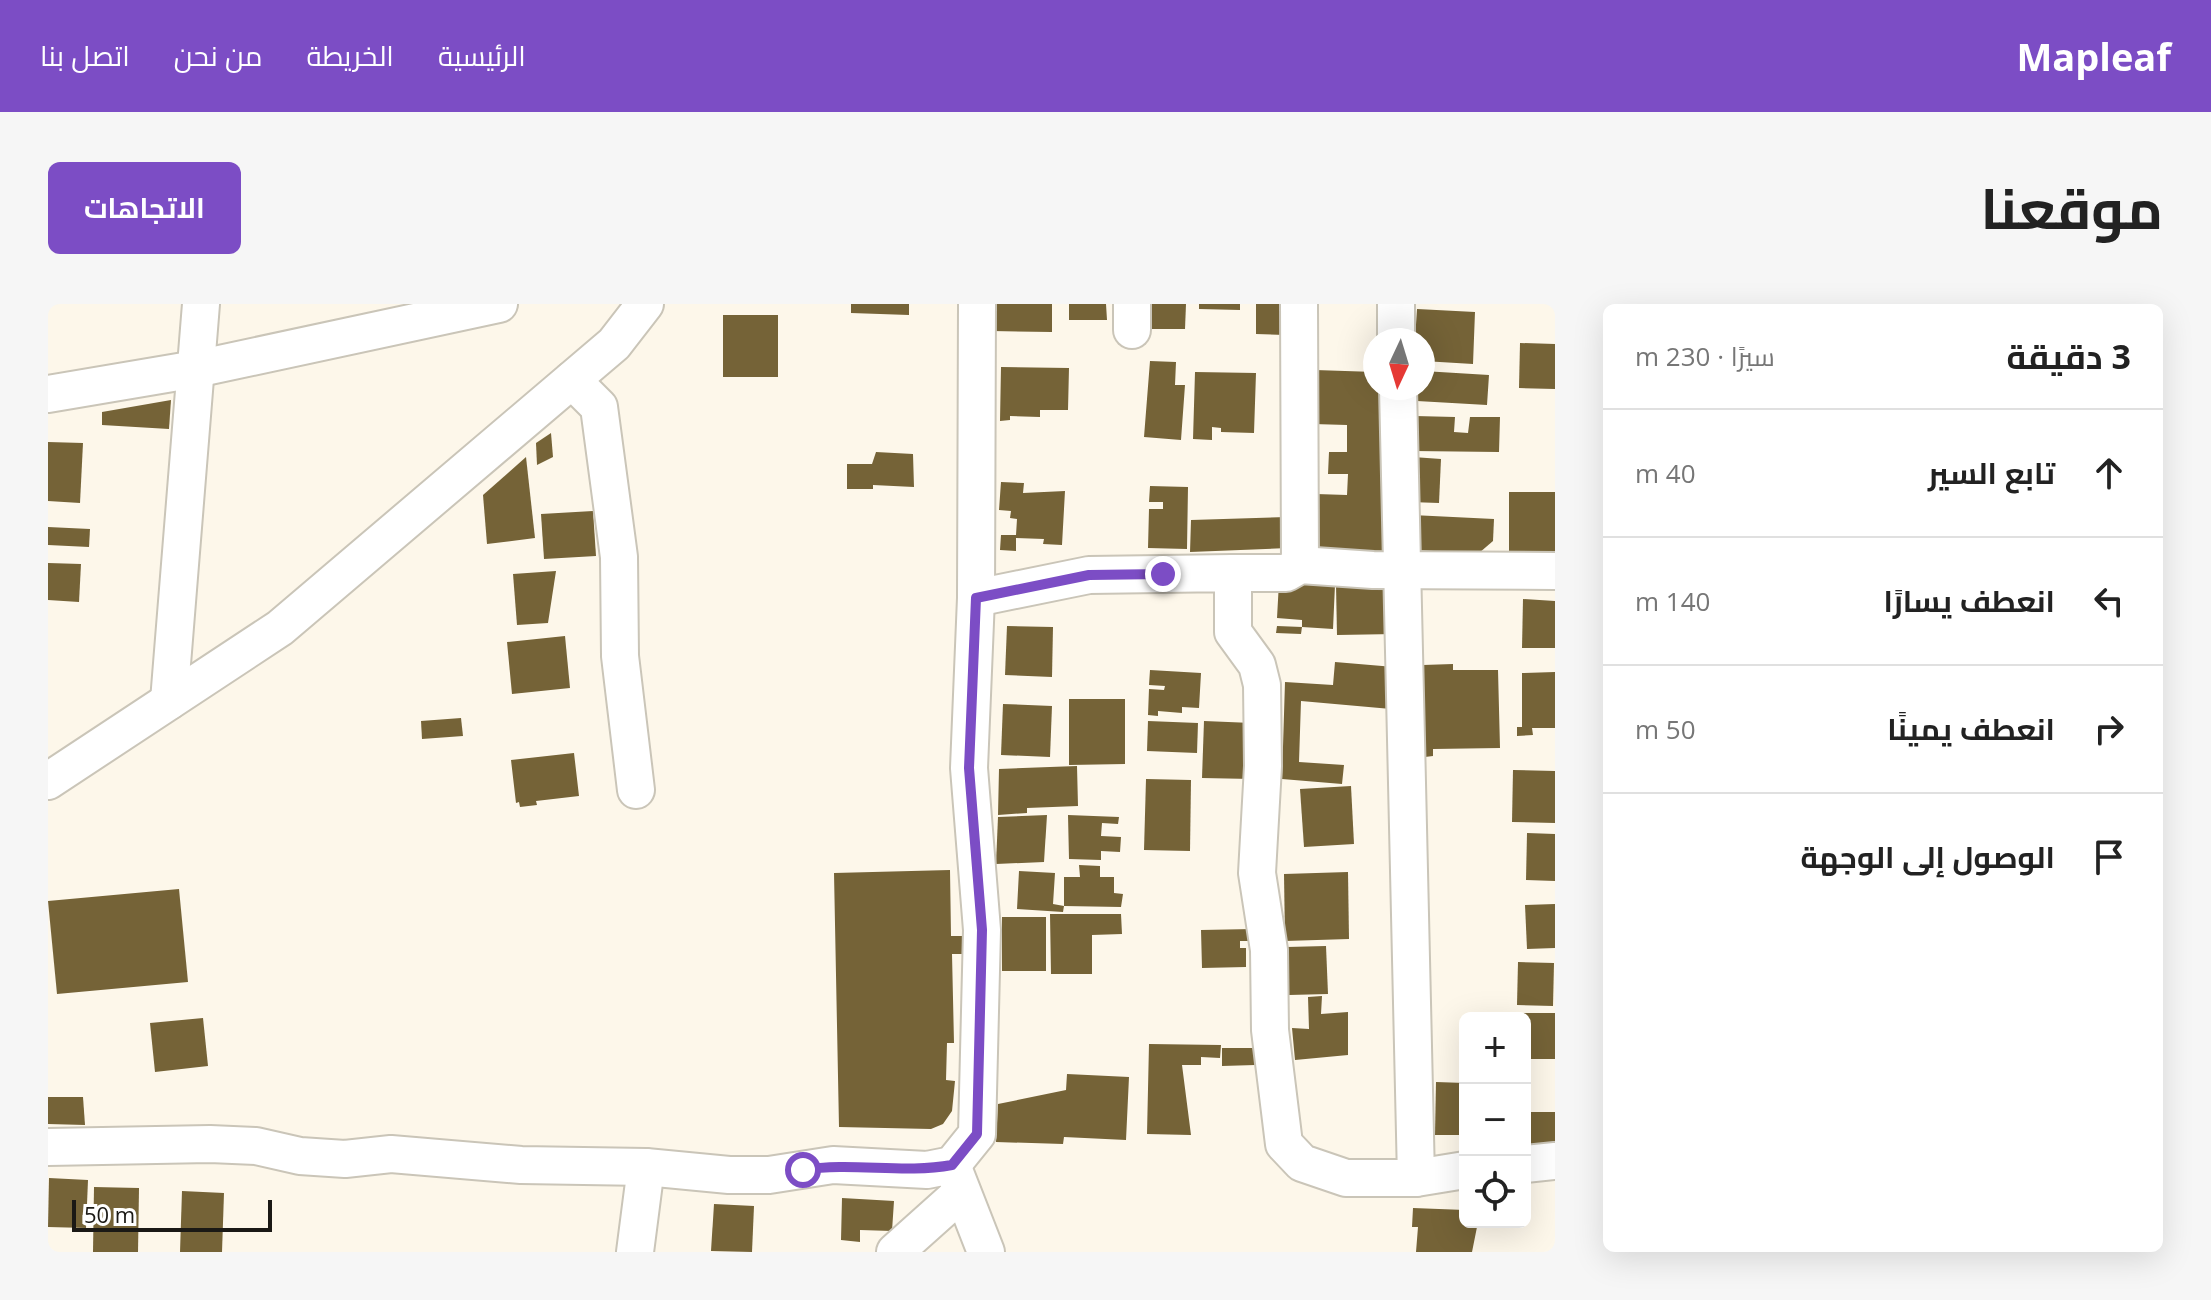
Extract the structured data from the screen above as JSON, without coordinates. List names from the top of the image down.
{
  "scale_bar": "50 m",
  "north": "bottom",
  "page": {
    "header": "Mapleaf",
    "nav": [
      "الرئيسية",
      "الخريطة",
      "من نحن",
      "اتصل بنا"
    ],
    "title": "موقعنا",
    "buttons": "الاتجاهات",
    "heading": ["3 دقيقة", "سيرًا · 230 m"],
    "list": [
      ["تابع السير", "40 m"],
      ["انعطف يسارًا", "140 m"],
      ["انعطف يمينًا", "50 m"],
      "الوصول إلى الوجهة"
    ],
    "map_buttons": ["+", "−"],
    "scale": "50 m"
  }
}
